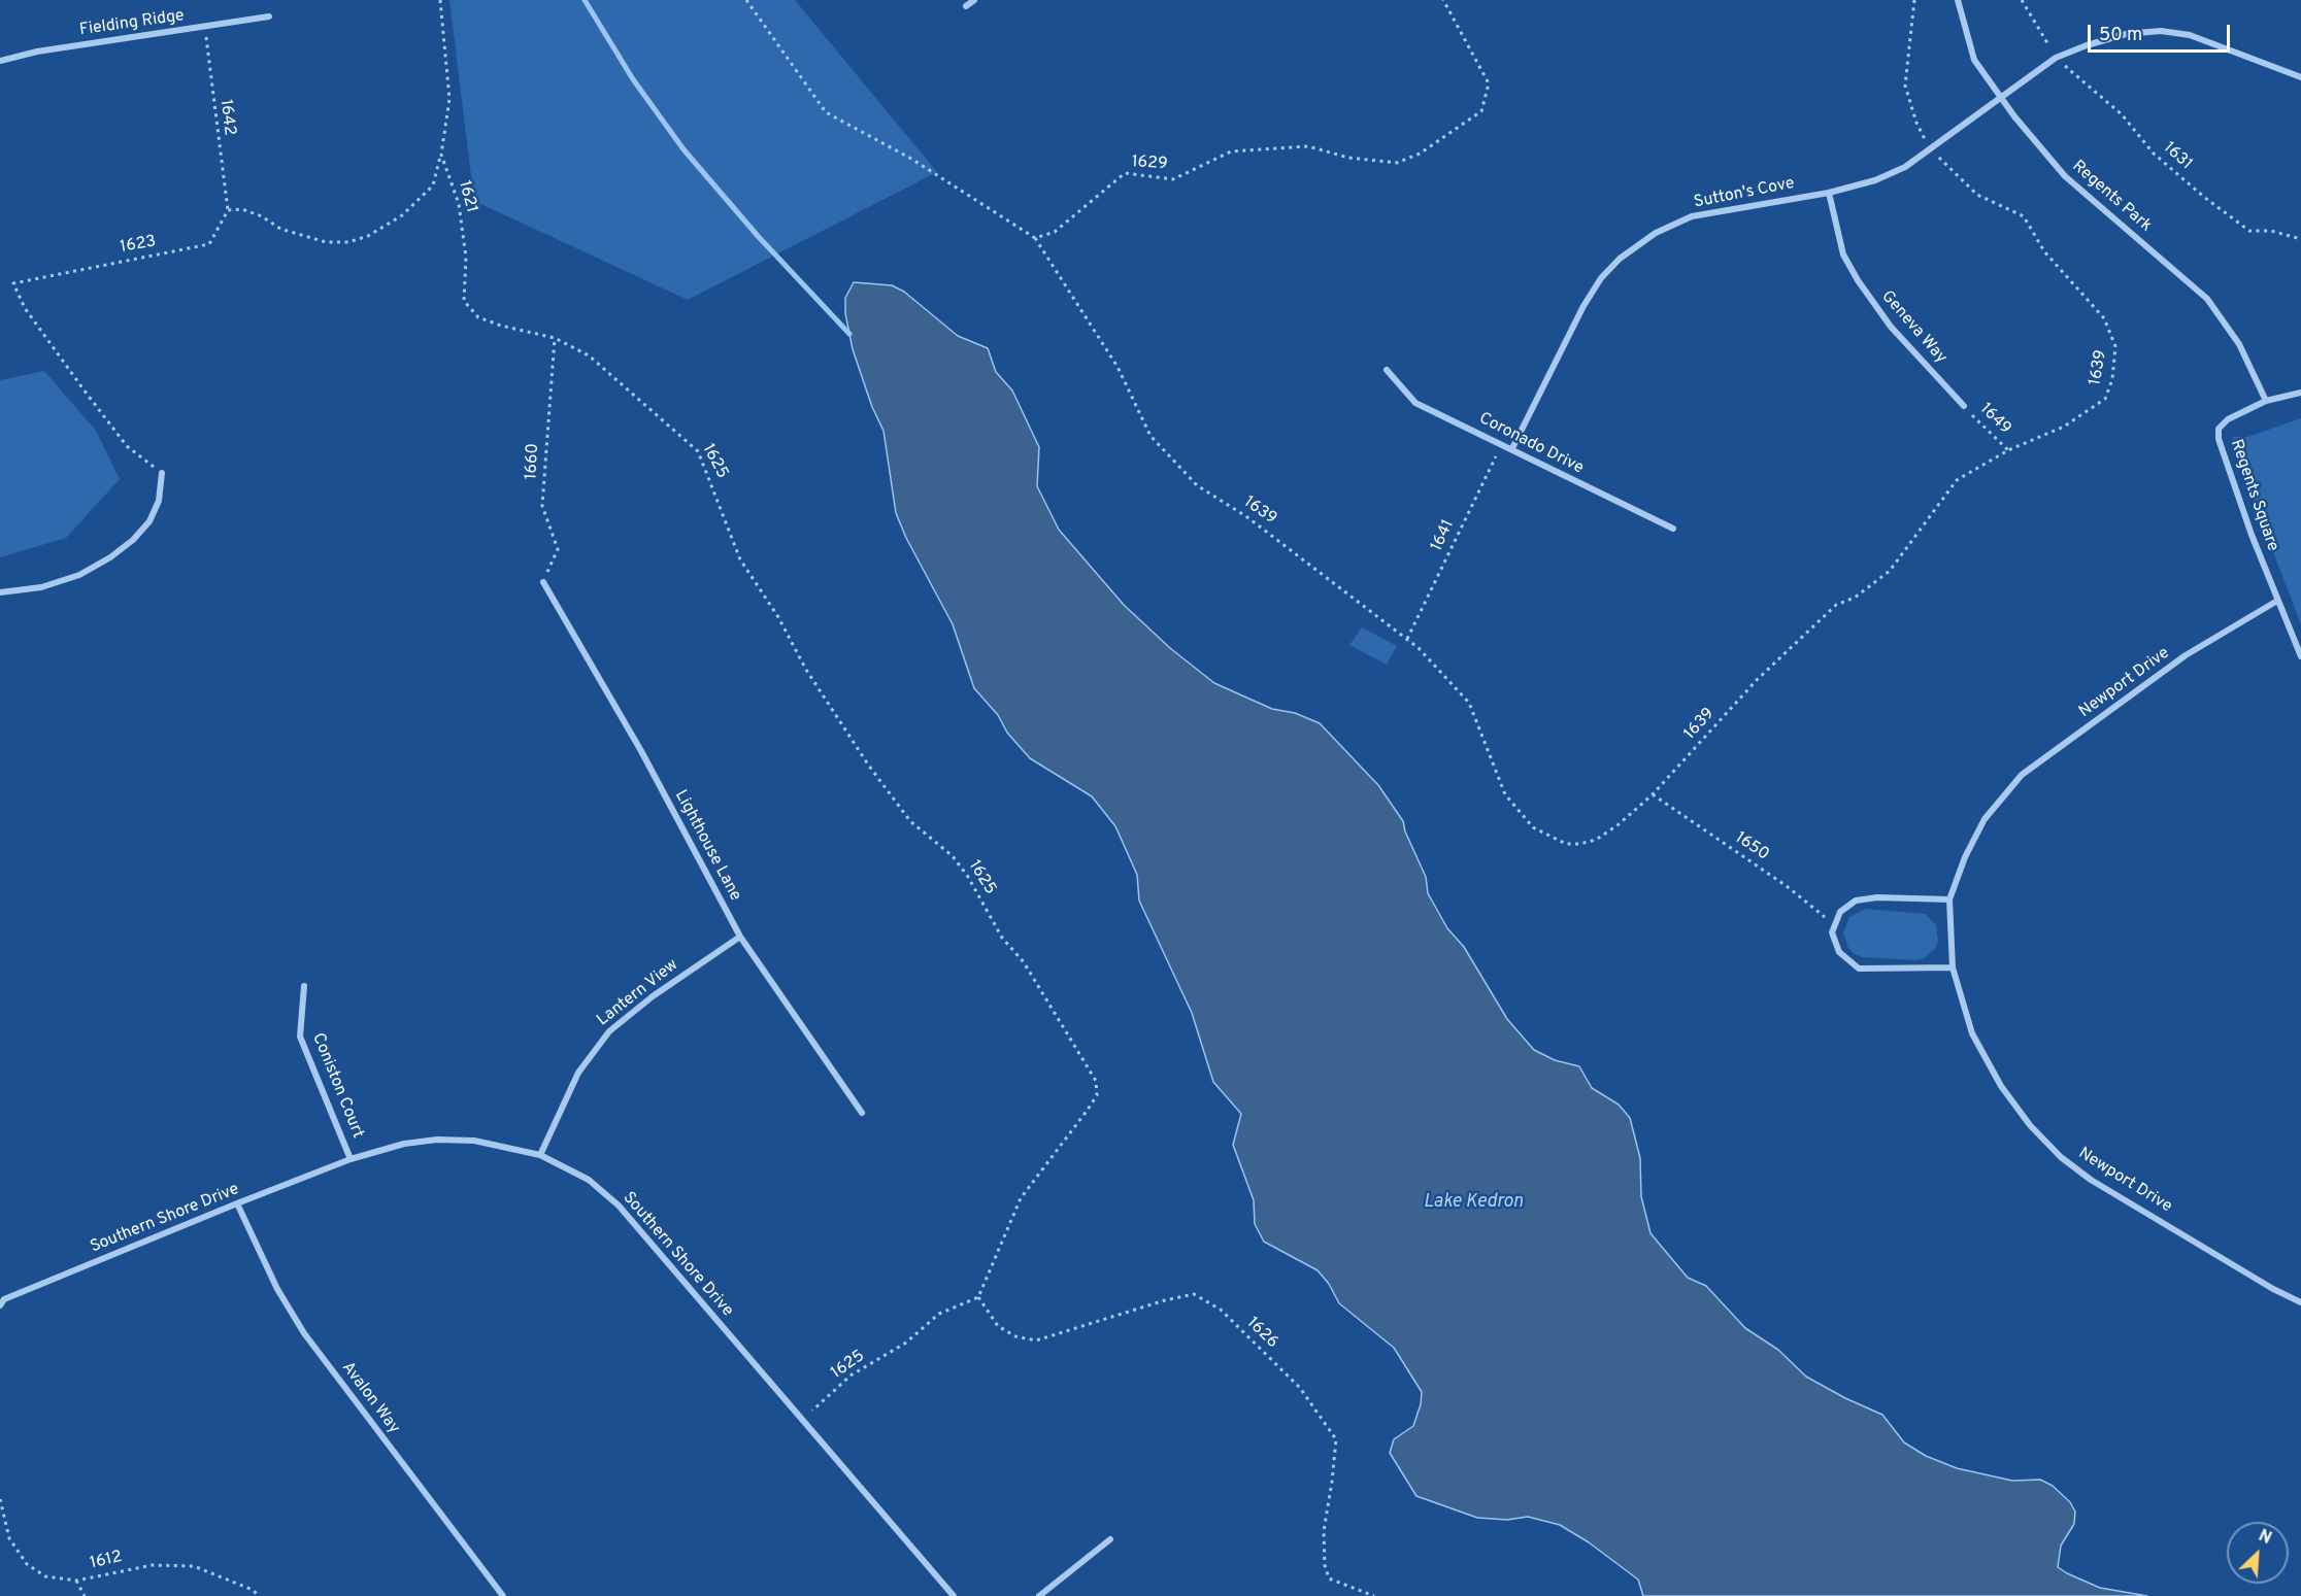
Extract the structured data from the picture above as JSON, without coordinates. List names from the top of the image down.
{
  "streets": {
    "street": [
      "Fielding Ridge",
      "Sutton's Cove",
      "Regents Park",
      "Geneva Way",
      "Coronado Drive",
      "Regents Square",
      "Newport Drive",
      "Lighthouse Lane",
      "Lantern View",
      "Coniston Court",
      "Southern Shore Drive",
      "Avalon Way"
    ],
    "path": [
      "1642",
      "1631",
      "1629",
      "1621",
      "1623",
      "1639",
      "1649",
      "1660",
      "1625",
      "1641",
      "1650",
      "1626",
      "1612"
    ]
  },
  "crossings": [
    ["Fielding Ridge", "1642"],
    ["1642", "1623"],
    ["1631", "Sutton's Cove"],
    ["1629", "1639"],
    ["Sutton's Cove", "Regents Park"],
    ["Sutton's Cove", "Geneva Way"],
    ["Sutton's Cove", "1639"],
    ["Sutton's Cove", "Coronado Drive"],
    ["1621", "1660"],
    ["1621", "1625"],
    ["Regents Park", "Regents Square"],
    ["Geneva Way", "1649"],
    ["1639", "1649"],
    ["1639", "1641"],
    ["1639", "1650"],
    ["Coronado Drive", "1641"],
    ["1660", "1625"],
    ["1660", "Lighthouse Lane"],
    ["1625", "Southern Shore Drive"],
    ["1625", "1626"],
    ["Regents Square", "Newport Drive"],
    ["Lighthouse Lane", "Lantern View"],
    ["Lantern View", "Southern Shore Drive"],
    ["Coniston Court", "Southern Shore Drive"],
    ["Southern Shore Drive", "Avalon Way"]
  ],
  "water": ["Lake Kedron"],
  "scale_bar": "50 m",
  "north": "top right"
}
